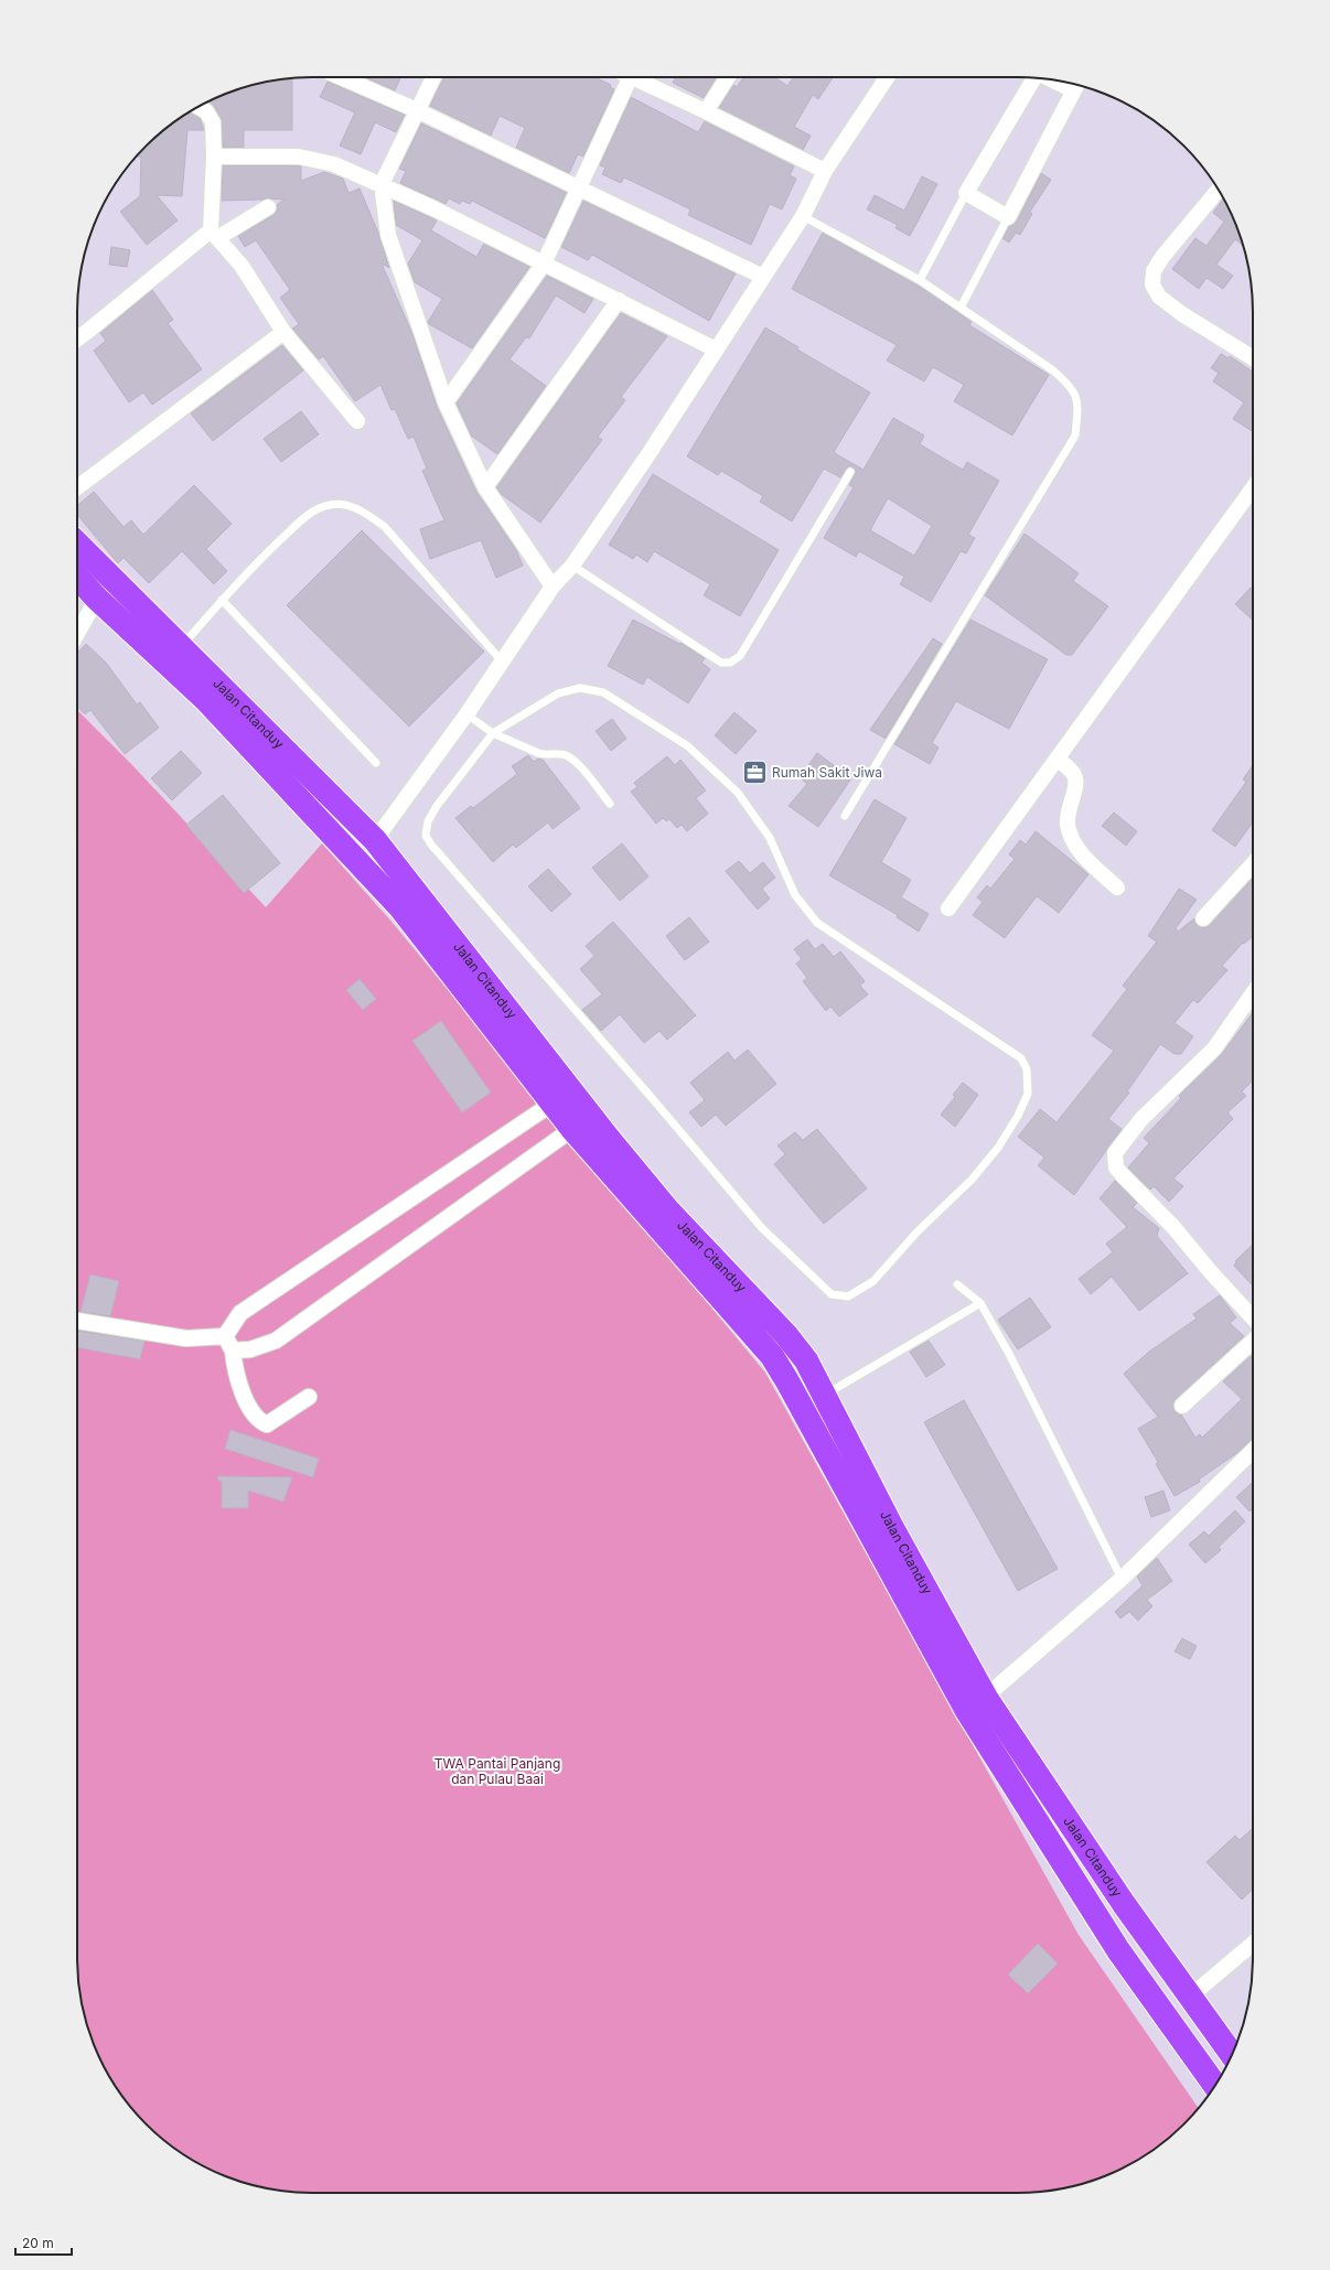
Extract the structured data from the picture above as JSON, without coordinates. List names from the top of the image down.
{
  "streets": {
    "main road": ["Jalan Citanduy"]
  },
  "parks": ["TWA Pantai Panjang dan Pulau Baai"],
  "places": {
    "office": ["Rumah Sakit Jiwa"]
  },
  "scale_bar": "20 m"
}
